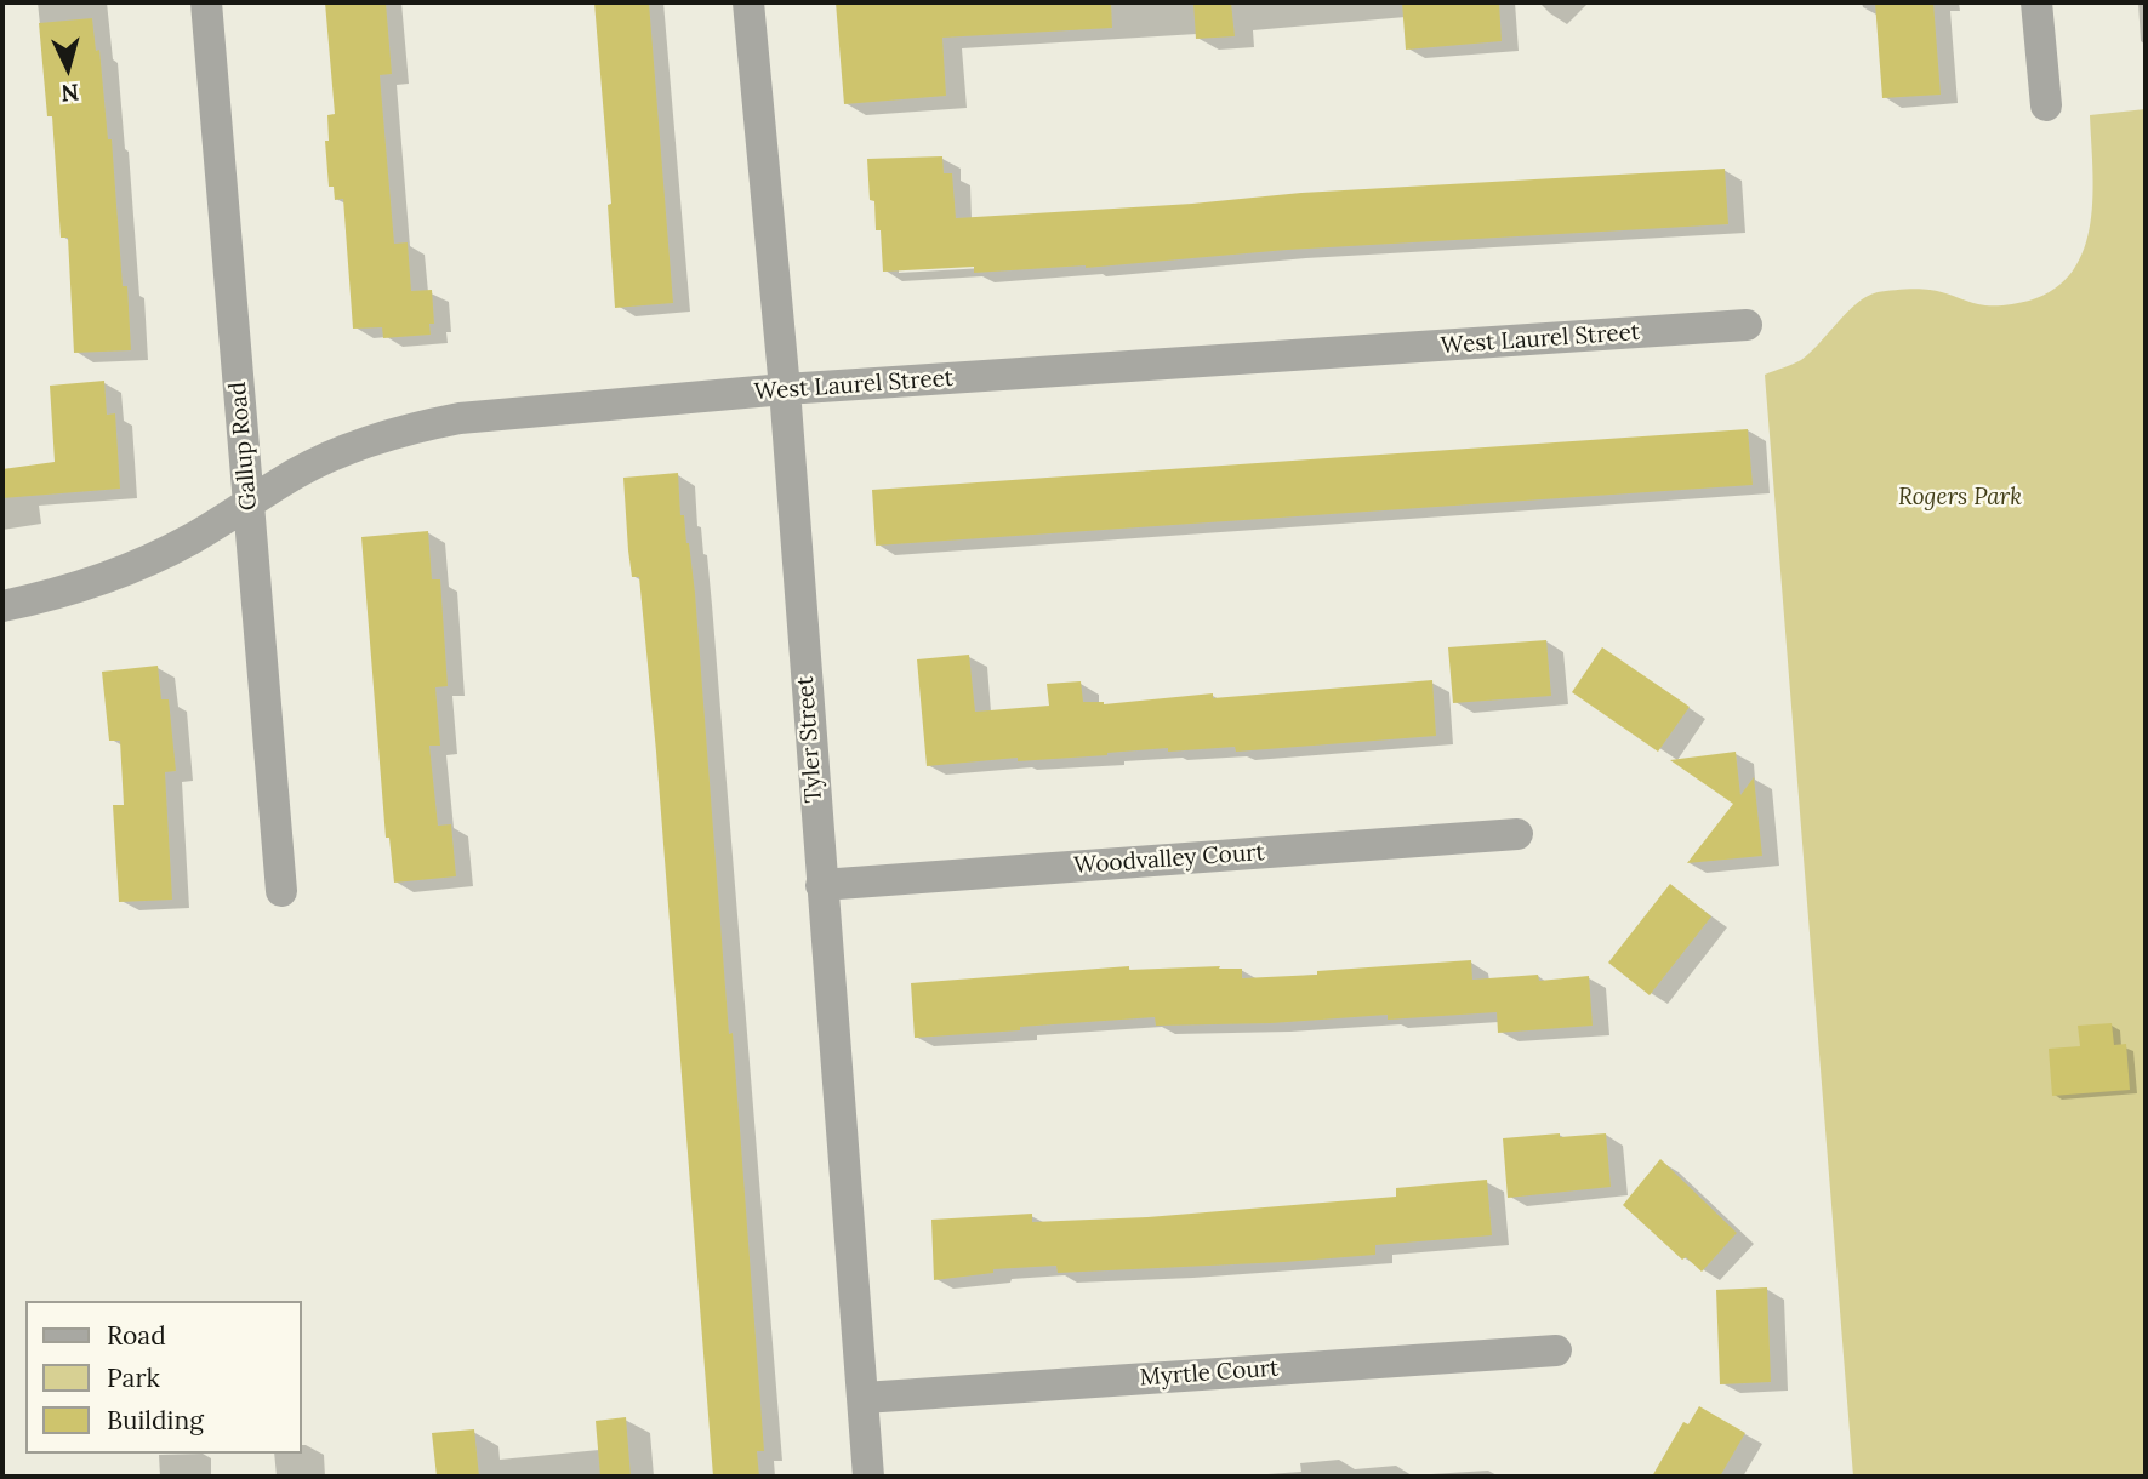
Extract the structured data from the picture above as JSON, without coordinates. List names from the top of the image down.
{
  "streets": {
    "street": [
      "West Laurel Street",
      "Gallup Road",
      "Tyler Street",
      "Woodvalley Court",
      "Myrtle Court"
    ]
  },
  "crossings": [
    ["West Laurel Street", "Gallup Road"],
    ["West Laurel Street", "Tyler Street"],
    ["Tyler Street", "Woodvalley Court"],
    ["Tyler Street", "Myrtle Court"]
  ],
  "parks": ["Rogers Park"],
  "legend": ["Road", "Park", "Building"],
  "north": "bottom"
}
